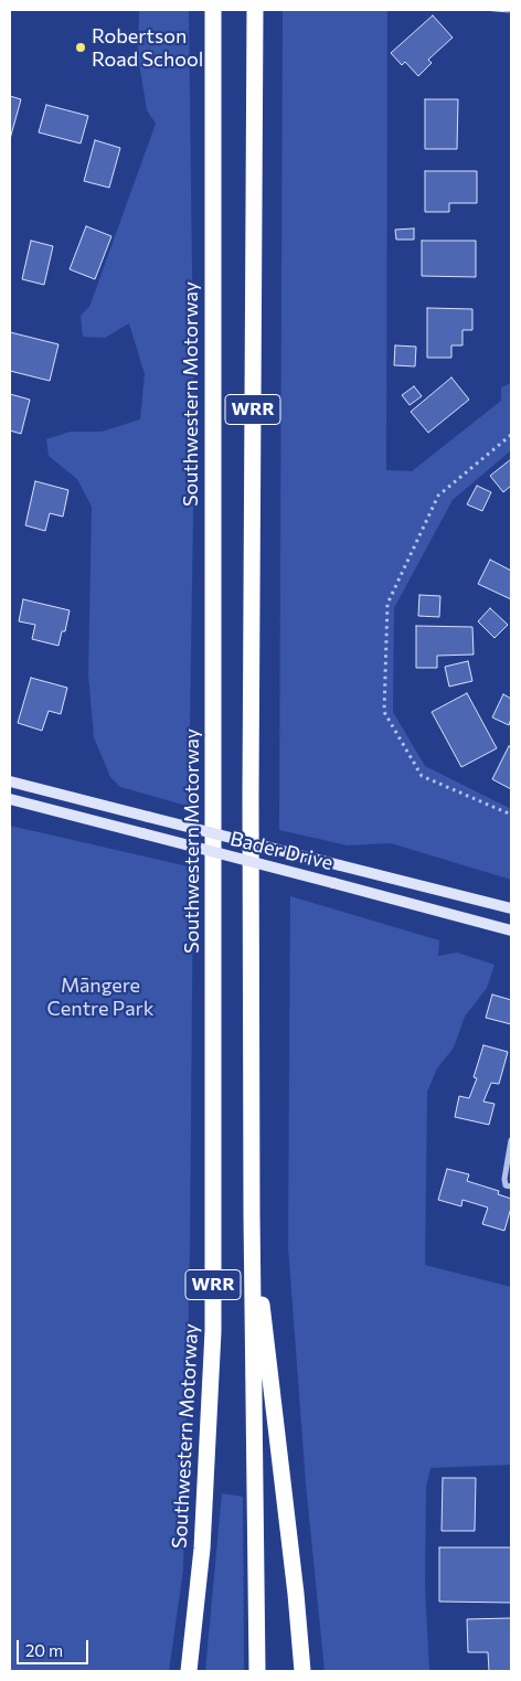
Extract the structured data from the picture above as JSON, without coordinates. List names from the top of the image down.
{
  "streets": {
    "highway": ["Southwestern Motorway", "WRR"],
    "main road": ["Bader Drive"]
  },
  "parks": ["Māngere Centre Park"],
  "places": ["Robertson Road School"],
  "scale_bar": "20 m"
}
